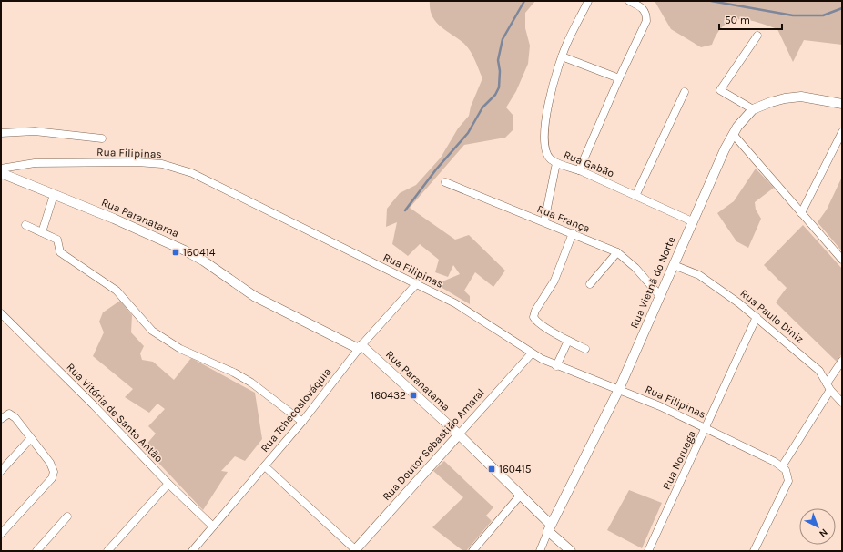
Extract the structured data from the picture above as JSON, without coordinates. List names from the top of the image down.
{
  "streets": {
    "street": [
      "Rua Filipinas",
      "Rua Gabão",
      "Rua Paranatama",
      "Rua França",
      "Rua Vietnã do Norte",
      "Rua Paulo Diniz",
      "Rua Tchecoslováquia",
      "Rua Vitória de Santo Antão",
      "Rua Doutor Sebastião Amaral",
      "Rua Noruega"
    ]
  },
  "crossings": [
    ["Rua Filipinas", "Rua Vietnã do Norte"],
    ["Rua Filipinas", "Rua Tchecoslováquia"],
    ["Rua Filipinas", "Rua Doutor Sebastião Amaral"],
    ["Rua Filipinas", "Rua Noruega"],
    ["Rua Gabão", "Rua Vietnã do Norte"],
    ["Rua Paranatama", "Rua Vietnã do Norte"],
    ["Rua Paranatama", "Rua Tchecoslováquia"],
    ["Rua Paranatama", "Rua Doutor Sebastião Amaral"],
    ["Rua França", "Rua Vietnã do Norte"],
    ["Rua Vietnã do Norte", "Rua Paulo Diniz"],
    ["Rua Paulo Diniz", "Rua Noruega"],
    ["Rua Tchecoslováquia", "Rua Vitória de Santo Antão"]
  ],
  "places": {
    "transit": ["160414", "160432", "160415"]
  },
  "scale_bar": "50 m",
  "north": "bottom right"
}
